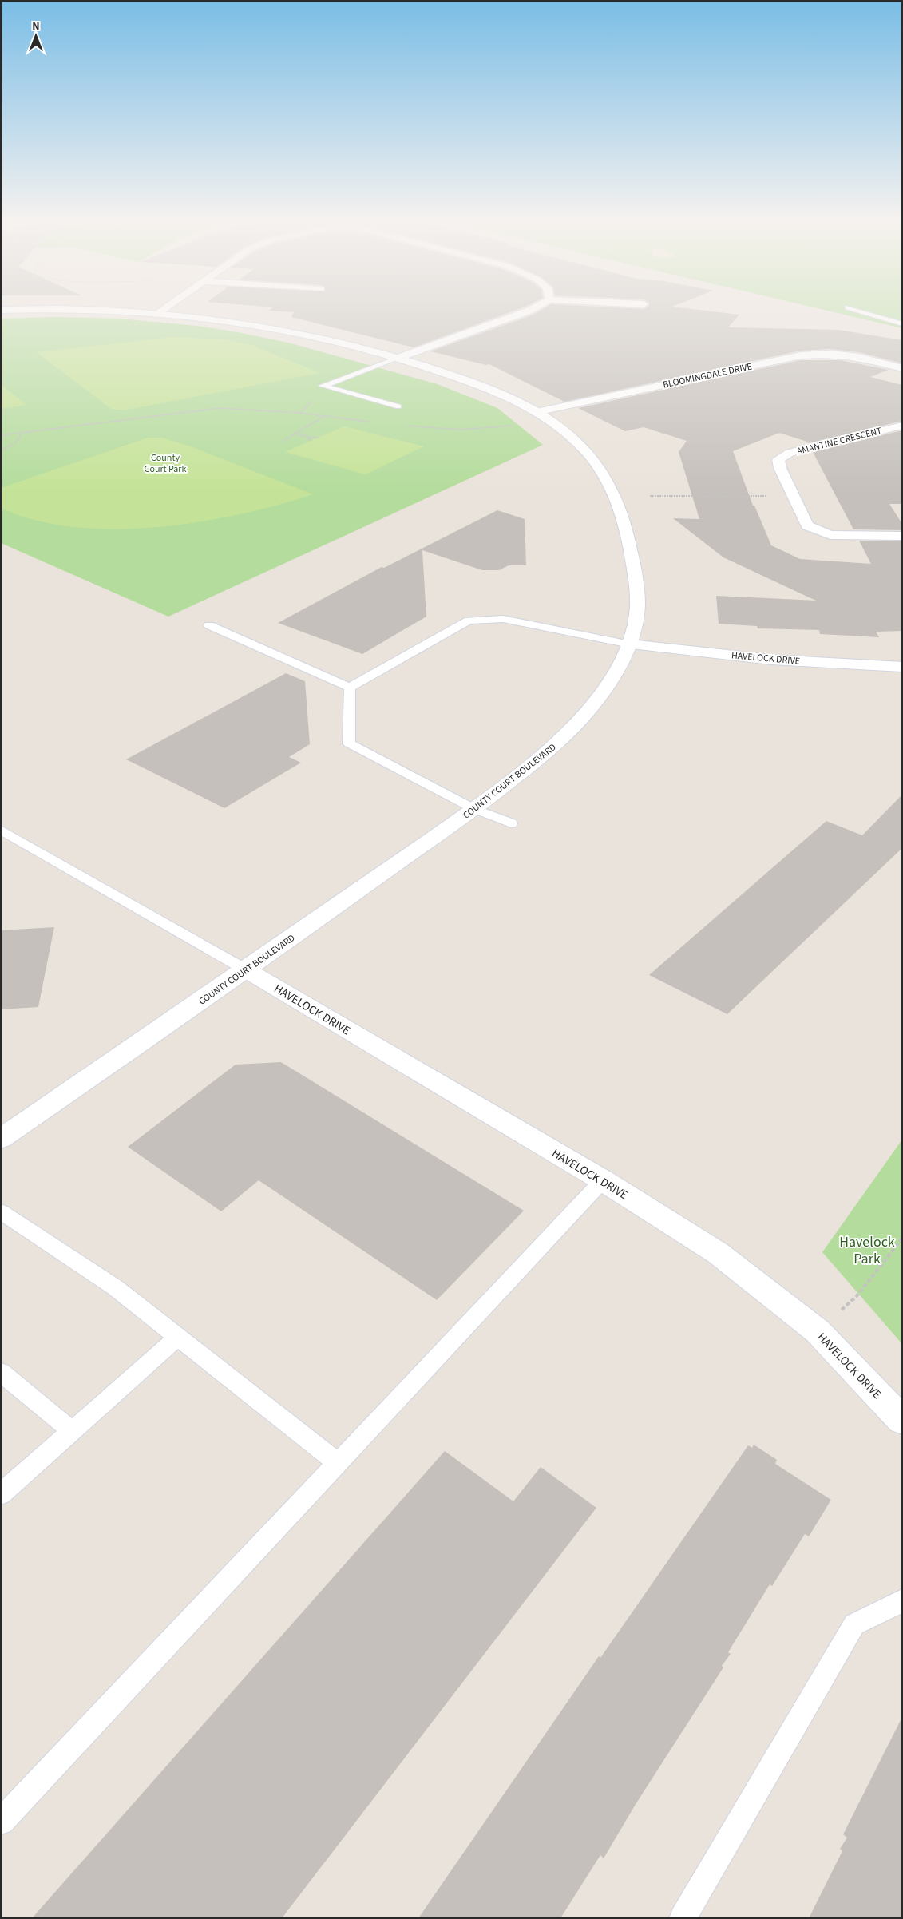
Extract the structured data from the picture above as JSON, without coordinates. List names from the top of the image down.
{
  "streets": {
    "street": [
      "BLOOMINGDALE DRIVE",
      "AMANTINE CRESCENT",
      "HAVELOCK DRIVE",
      "COUNTY COURT BOULEVARD"
    ]
  },
  "crossings": [
    ["BLOOMINGDALE DRIVE", "COUNTY COURT BOULEVARD"],
    ["HAVELOCK DRIVE", "COUNTY COURT BOULEVARD"]
  ],
  "parks": ["County Court Park", "Havelock Park"],
  "north": "top"
}
